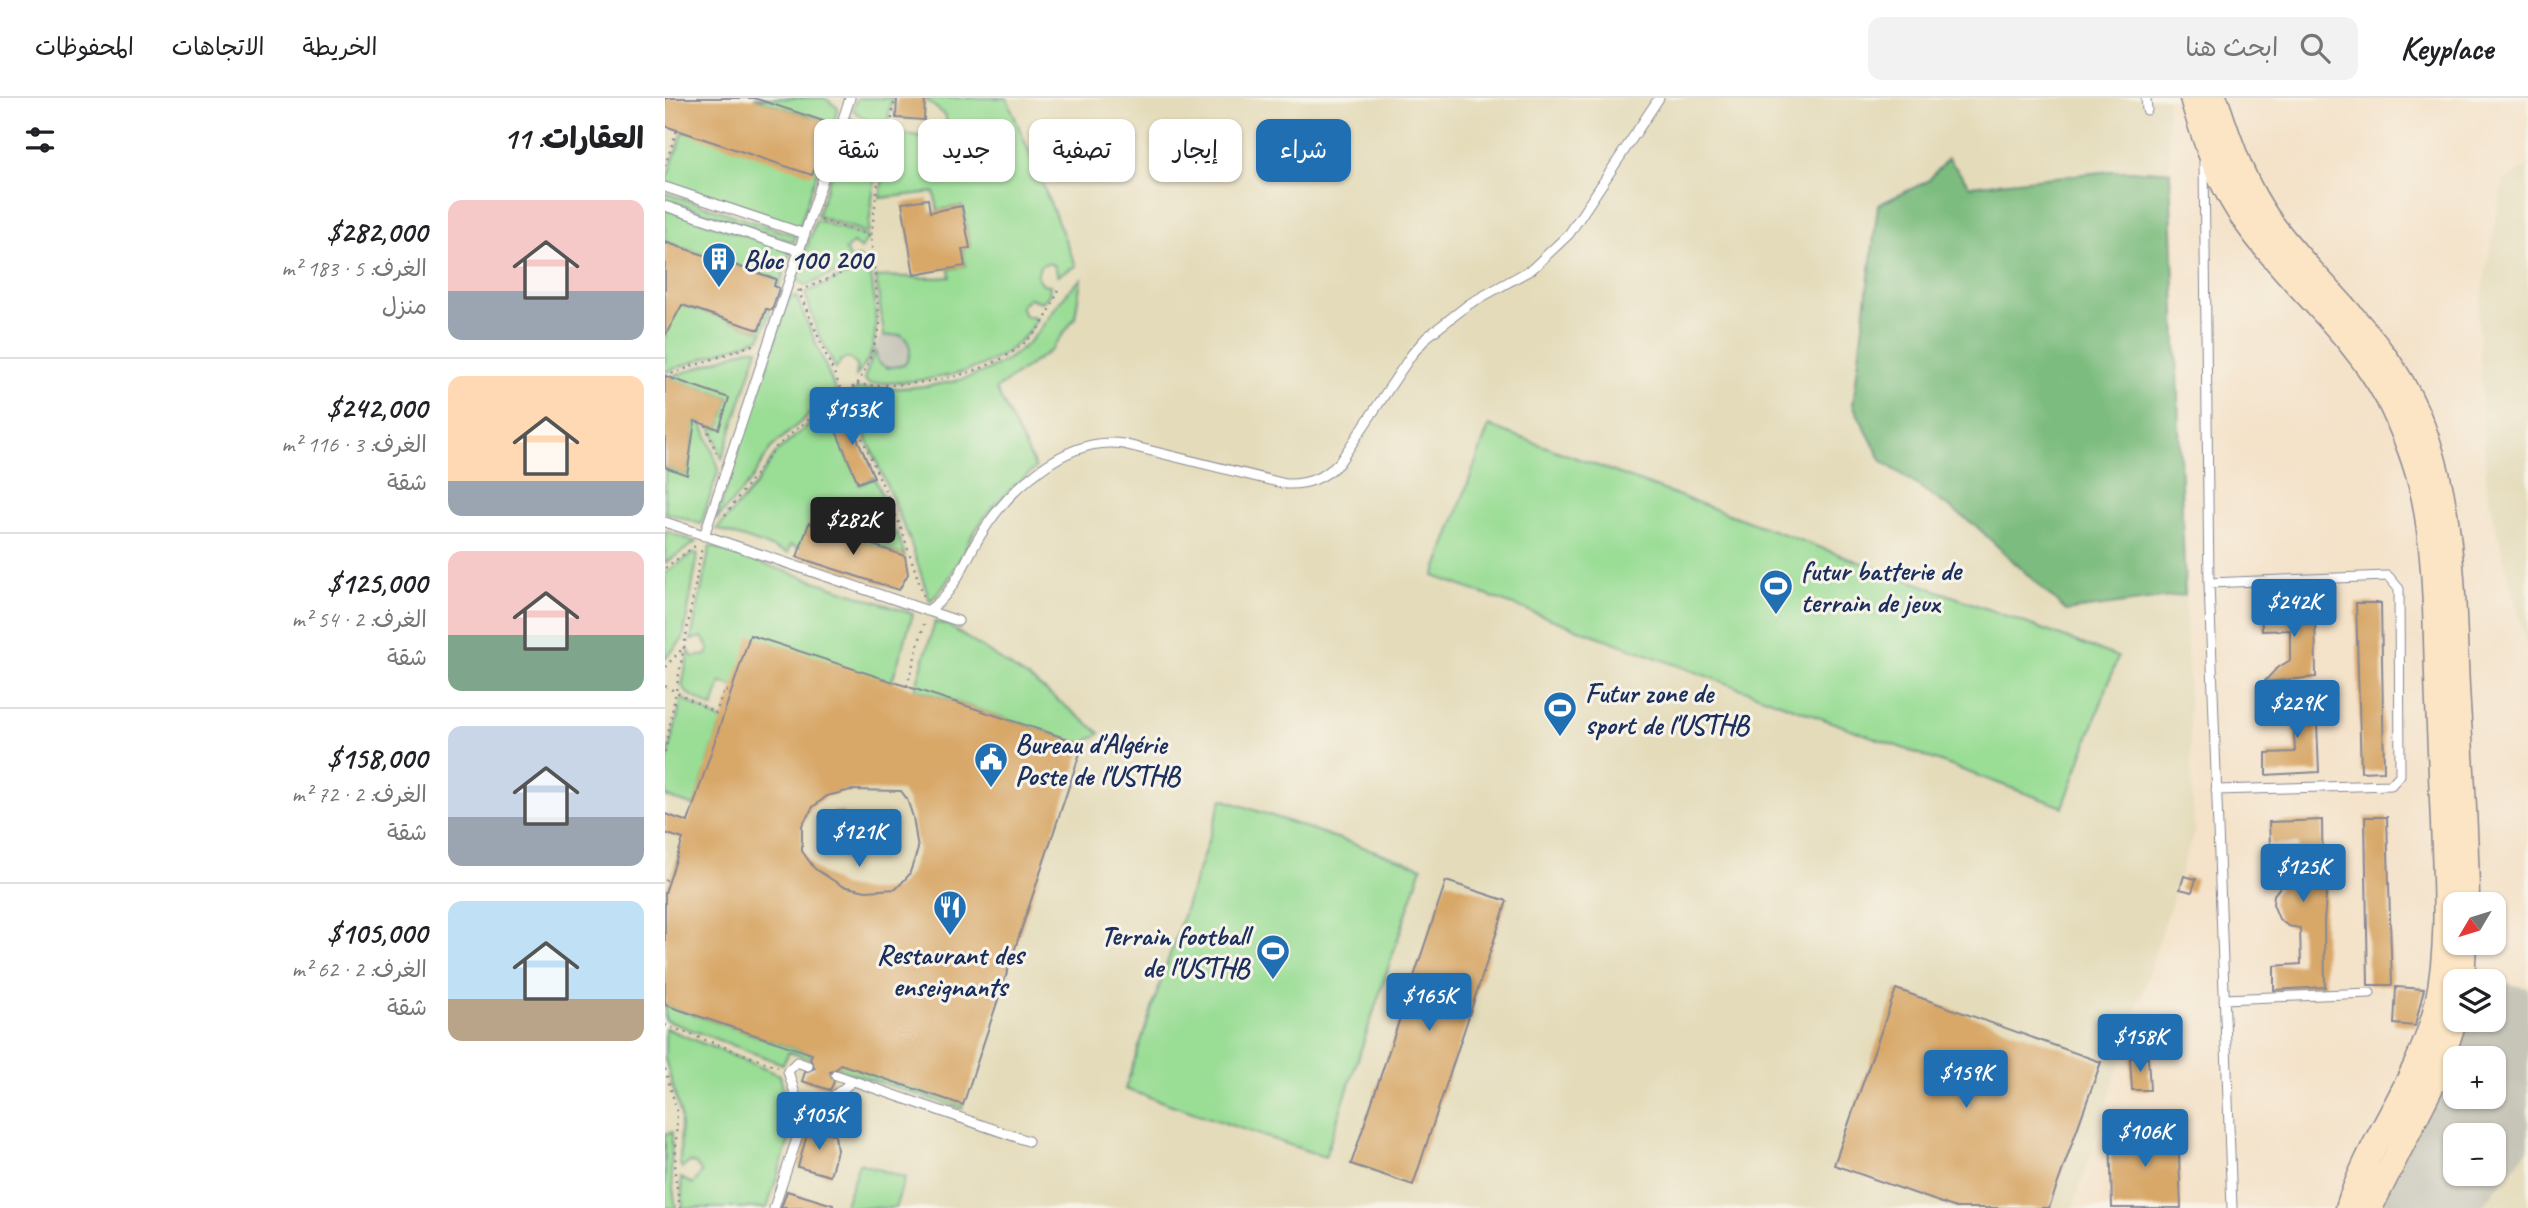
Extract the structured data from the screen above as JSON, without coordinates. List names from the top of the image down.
{
  "places": {
    "building": ["Bloc 100 200"],
    "sports": ["futur batterie de terrain de jeux", "Futur zone de sport de l'USTHB", "Terrain football de l'USTHB"],
    "public building": ["Bureau d'Algérie Poste de l'USTHB"],
    "restaurant": ["Restaurant des enseignants"]
  },
  "north": "bottom left",
  "page": {
    "header": "Keyplace",
    "search": "ابحث هنا",
    "nav": ["الخريطة", "الاتجاهات", "المحفوظات"],
    "heading": "العقارات: 11",
    "chip": [
      "شراء",
      "إيجار",
      "تصفية",
      "جديد",
      "شقة"
    ],
    "list": [
      {
        "name": "$282,000",
        "note": "الغرف: 5 · 183 m² · منزل"
      },
      {
        "name": "$242,000",
        "note": "الغرف: 3 · 116 m² · شقة"
      },
      {
        "name": "$125,000",
        "note": "الغرف: 2 · 54 m² · شقة"
      },
      {
        "name": "$158,000",
        "note": "الغرف: 2 · 72 m² · شقة"
      },
      {
        "name": "$105,000",
        "note": "الغرف: 2 · 62 m² · شقة"
      }
    ],
    "price": [
      "$153K",
      "$282K",
      "$242K",
      "$229K",
      "$121K",
      "$125K",
      "$165K",
      "$158K",
      "$159K",
      "$105K",
      "$106K"
    ],
    "map_buttons": ["+", "−"]
  }
}
